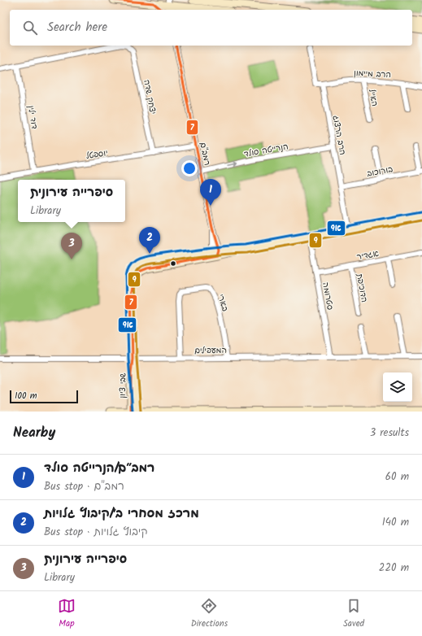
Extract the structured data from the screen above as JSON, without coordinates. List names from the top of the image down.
{
  "streets": {
    "street": [
      "הרב מיימון",
      "יצחק שדה",
      "האייל",
      "דוד ילין",
      "הרב הרצוג",
      "הנרייטה סולד",
      "יוספטל",
      "רמב\"ם",
      "בורוכוב",
      "אגדיר",
      "הדוכיפת",
      "סטרומה",
      "בארי",
      "המעפילים",
      "שבי ציון"
    ]
  },
  "crossings": [
    ["הרב מיימון", "האייל"],
    ["הרב מיימון", "הרב הרצוג"],
    ["יצחק שדה", "דוד ילין"],
    ["יצחק שדה", "יוספטל"],
    ["דוד ילין", "יוספטל"],
    ["הרב הרצוג", "הנרייטה סולד"],
    ["הרב הרצוג", "בורוכוב"],
    ["הנרייטה סולד", "רמב\"ם"],
    ["יוספטל", "רמב\"ם"],
    ["רמב\"ם", "שבי ציון"],
    ["אגדיר", "הדוכיפת"],
    ["אגדיר", "סטרומה"],
    ["סטרומה", "המעפילים"],
    ["בארי", "המעפילים"],
    ["המעפילים", "שבי ציון"]
  ],
  "one_way": ["הנרייטה סולד"],
  "lines": ["transit line 7", "transit line 9א", "transit line 9"],
  "scale_bar": "100 m",
  "page": {
    "search": "Search here",
    "pins": ["1", "2", "3"],
    "popup": ["סיפרייה עירונית", "Library"],
    "scale": "100 m",
    "heading": ["Nearby", "3 results"],
    "list": [
      {
        "mark": "1",
        "name": "רמב״ם/הנרייטה סולד",
        "note": "Bus stop · רמב\"ם",
        "value": "60 m"
      },
      {
        "mark": "2",
        "name": "מרכז מסחרי ב׳/קיבוץ גלויות",
        "note": "Bus stop · קיבוץ גלויות",
        "value": "140 m"
      },
      {
        "mark": "3",
        "name": "סיפרייה עירונית",
        "note": "Library",
        "value": "220 m"
      }
    ],
    "nav": ["Map", "Directions", "Saved"]
  }
}
